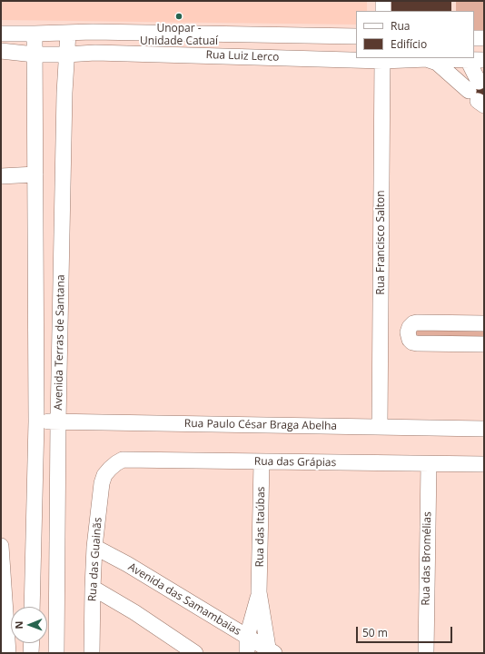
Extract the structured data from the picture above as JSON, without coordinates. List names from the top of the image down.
{
  "streets": {
    "street": [
      "Rua Luiz Lerco",
      "Rua Francisco Salton",
      "Avenida Terras de Santana",
      "Rua Paulo César Braga Abelha",
      "Rua das Grápias",
      "Rua das Itaúbas",
      "Rua das Bromélias",
      "Rua das Guainãs",
      "Avenida das Samambaias"
    ]
  },
  "crossings": [
    ["Rua Luiz Lerco", "Rua Francisco Salton"],
    ["Rua Luiz Lerco", "Avenida Terras de Santana"],
    ["Rua Francisco Salton", "Rua Paulo César Braga Abelha"],
    ["Avenida Terras de Santana", "Rua Paulo César Braga Abelha"],
    ["Rua das Grápias", "Rua das Itaúbas"],
    ["Rua das Grápias", "Rua das Bromélias"],
    ["Rua das Grápias", "Rua das Guainãs"],
    ["Rua das Itaúbas", "Avenida das Samambaias"],
    ["Rua das Guainãs", "Avenida das Samambaias"]
  ],
  "places": ["Unopar - Unidade Catuaí"],
  "legend": ["Rua", "Edifício"],
  "scale_bar": "50 m",
  "north": "left"
}
